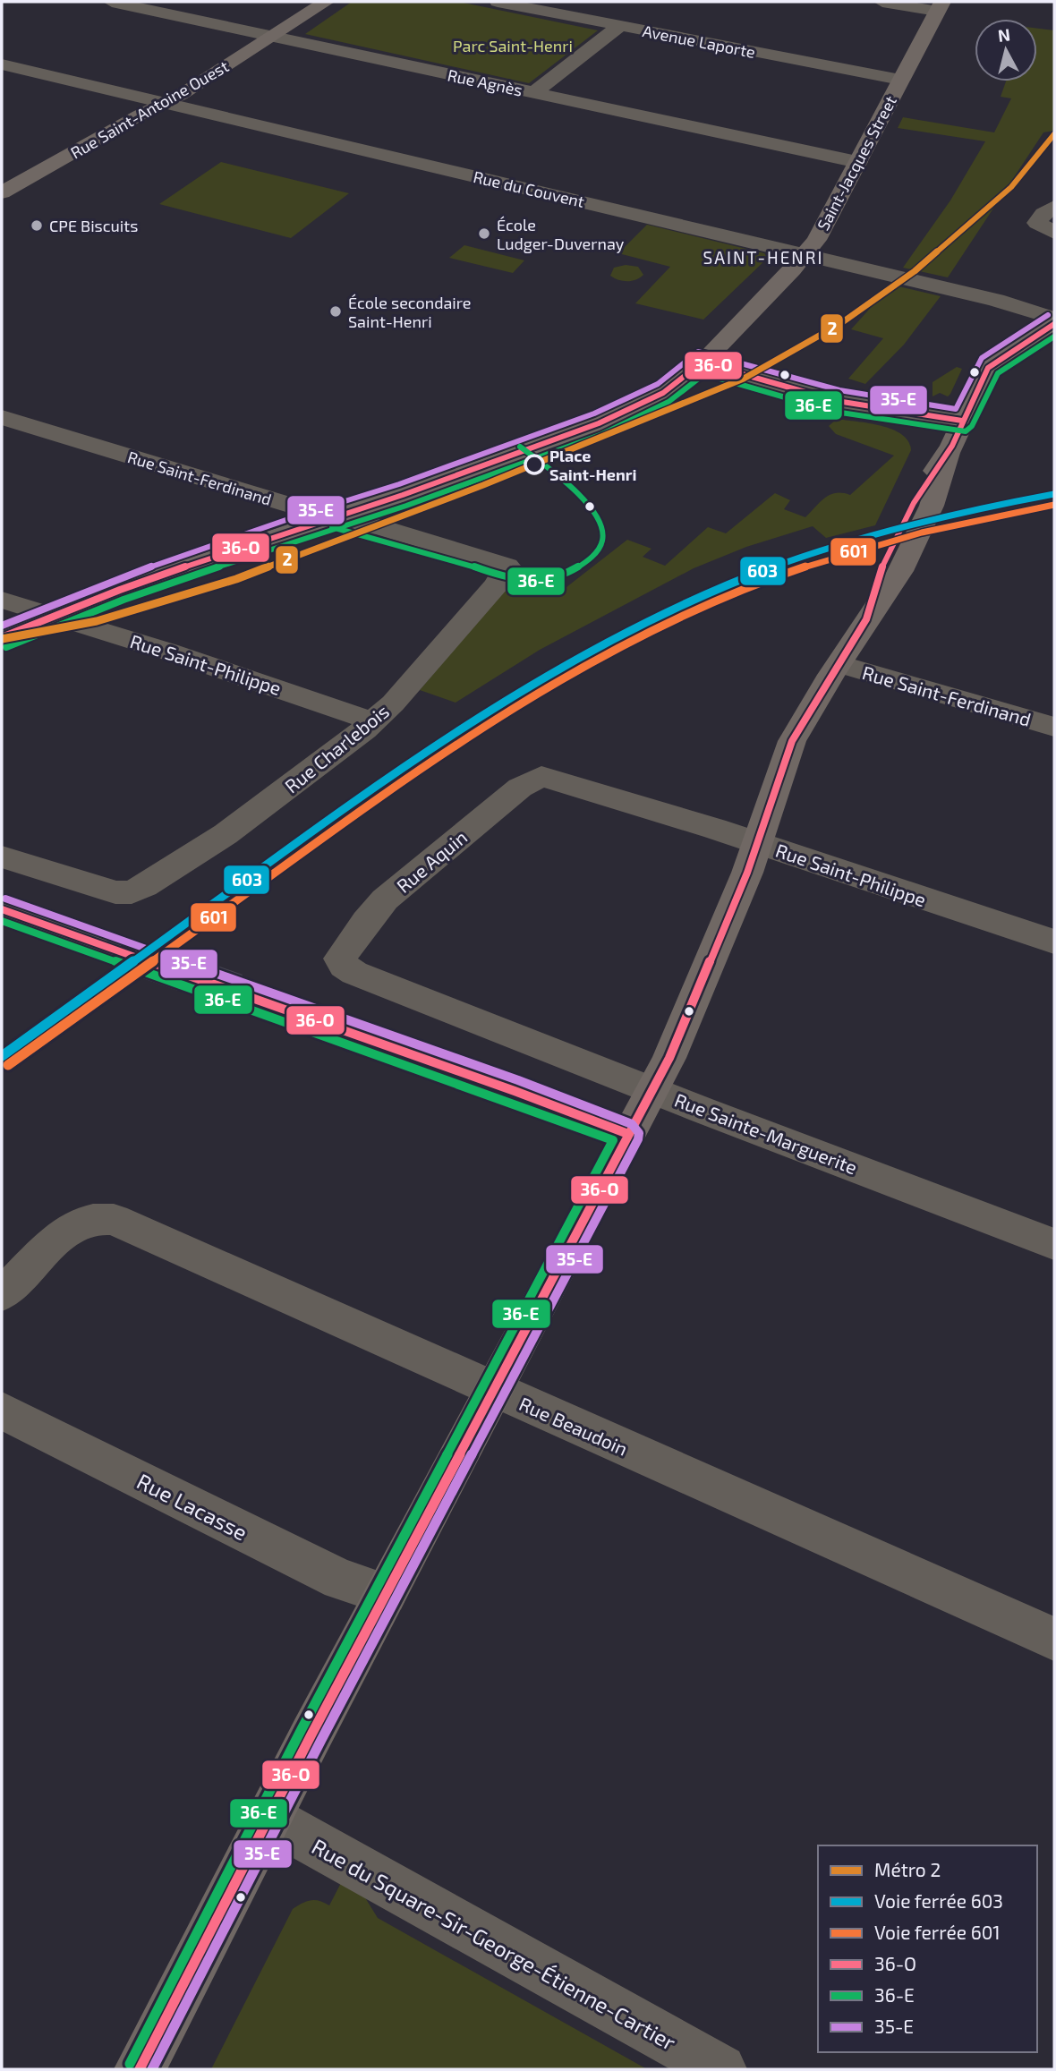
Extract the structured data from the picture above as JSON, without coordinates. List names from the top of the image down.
{
  "streets": {
    "main road": ["Rue Saint-Antoine Ouest", "Saint-Jacques Street"],
    "street": [
      "Avenue Laporte",
      "Rue Agnès",
      "Rue du Couvent",
      "Rue Saint-Ferdinand",
      "Rue Saint-Philippe",
      "Rue Charlebois",
      "Rue Aquin",
      "Rue Sainte-Marguerite",
      "Rue Beaudoin",
      "Rue Lacasse",
      "Rue du Square-Sir-George-Étienne-Cartier"
    ]
  },
  "crossings": [
    ["Avenue Laporte", "Saint-Jacques Street"],
    ["Rue Agnès", "Rue Saint-Antoine Ouest"],
    ["Rue Agnès", "Saint-Jacques Street"],
    ["Rue Saint-Antoine Ouest", "Rue du Couvent"],
    ["Saint-Jacques Street", "Rue du Couvent"],
    ["Saint-Jacques Street", "Rue Saint-Ferdinand"],
    ["Saint-Jacques Street", "Rue Saint-Philippe"],
    ["Rue Saint-Ferdinand", "Rue Charlebois"],
    ["Rue Saint-Philippe", "Rue Charlebois"],
    ["Rue Saint-Philippe", "Rue Aquin"],
    ["Rue Aquin", "Rue Sainte-Marguerite"]
  ],
  "districts": ["SAINT-HENRI"],
  "parks": ["Parc Saint-Henri"],
  "places": [
    "CPE Biscuits",
    "École Ludger-Duvernay",
    "École secondaire Saint-Henri",
    "Place Saint-Henri"
  ],
  "lines": [
    "metro line 2",
    "transit line 35-E",
    "transit line 36-O",
    "transit line 36-E",
    "rail line 603",
    "rail line 601"
  ],
  "legend": [
    "Métro 2",
    "Voie ferrée 603",
    "Voie ferrée 601",
    "36-O",
    "36-E",
    "35-E"
  ],
  "north": "top"
}
